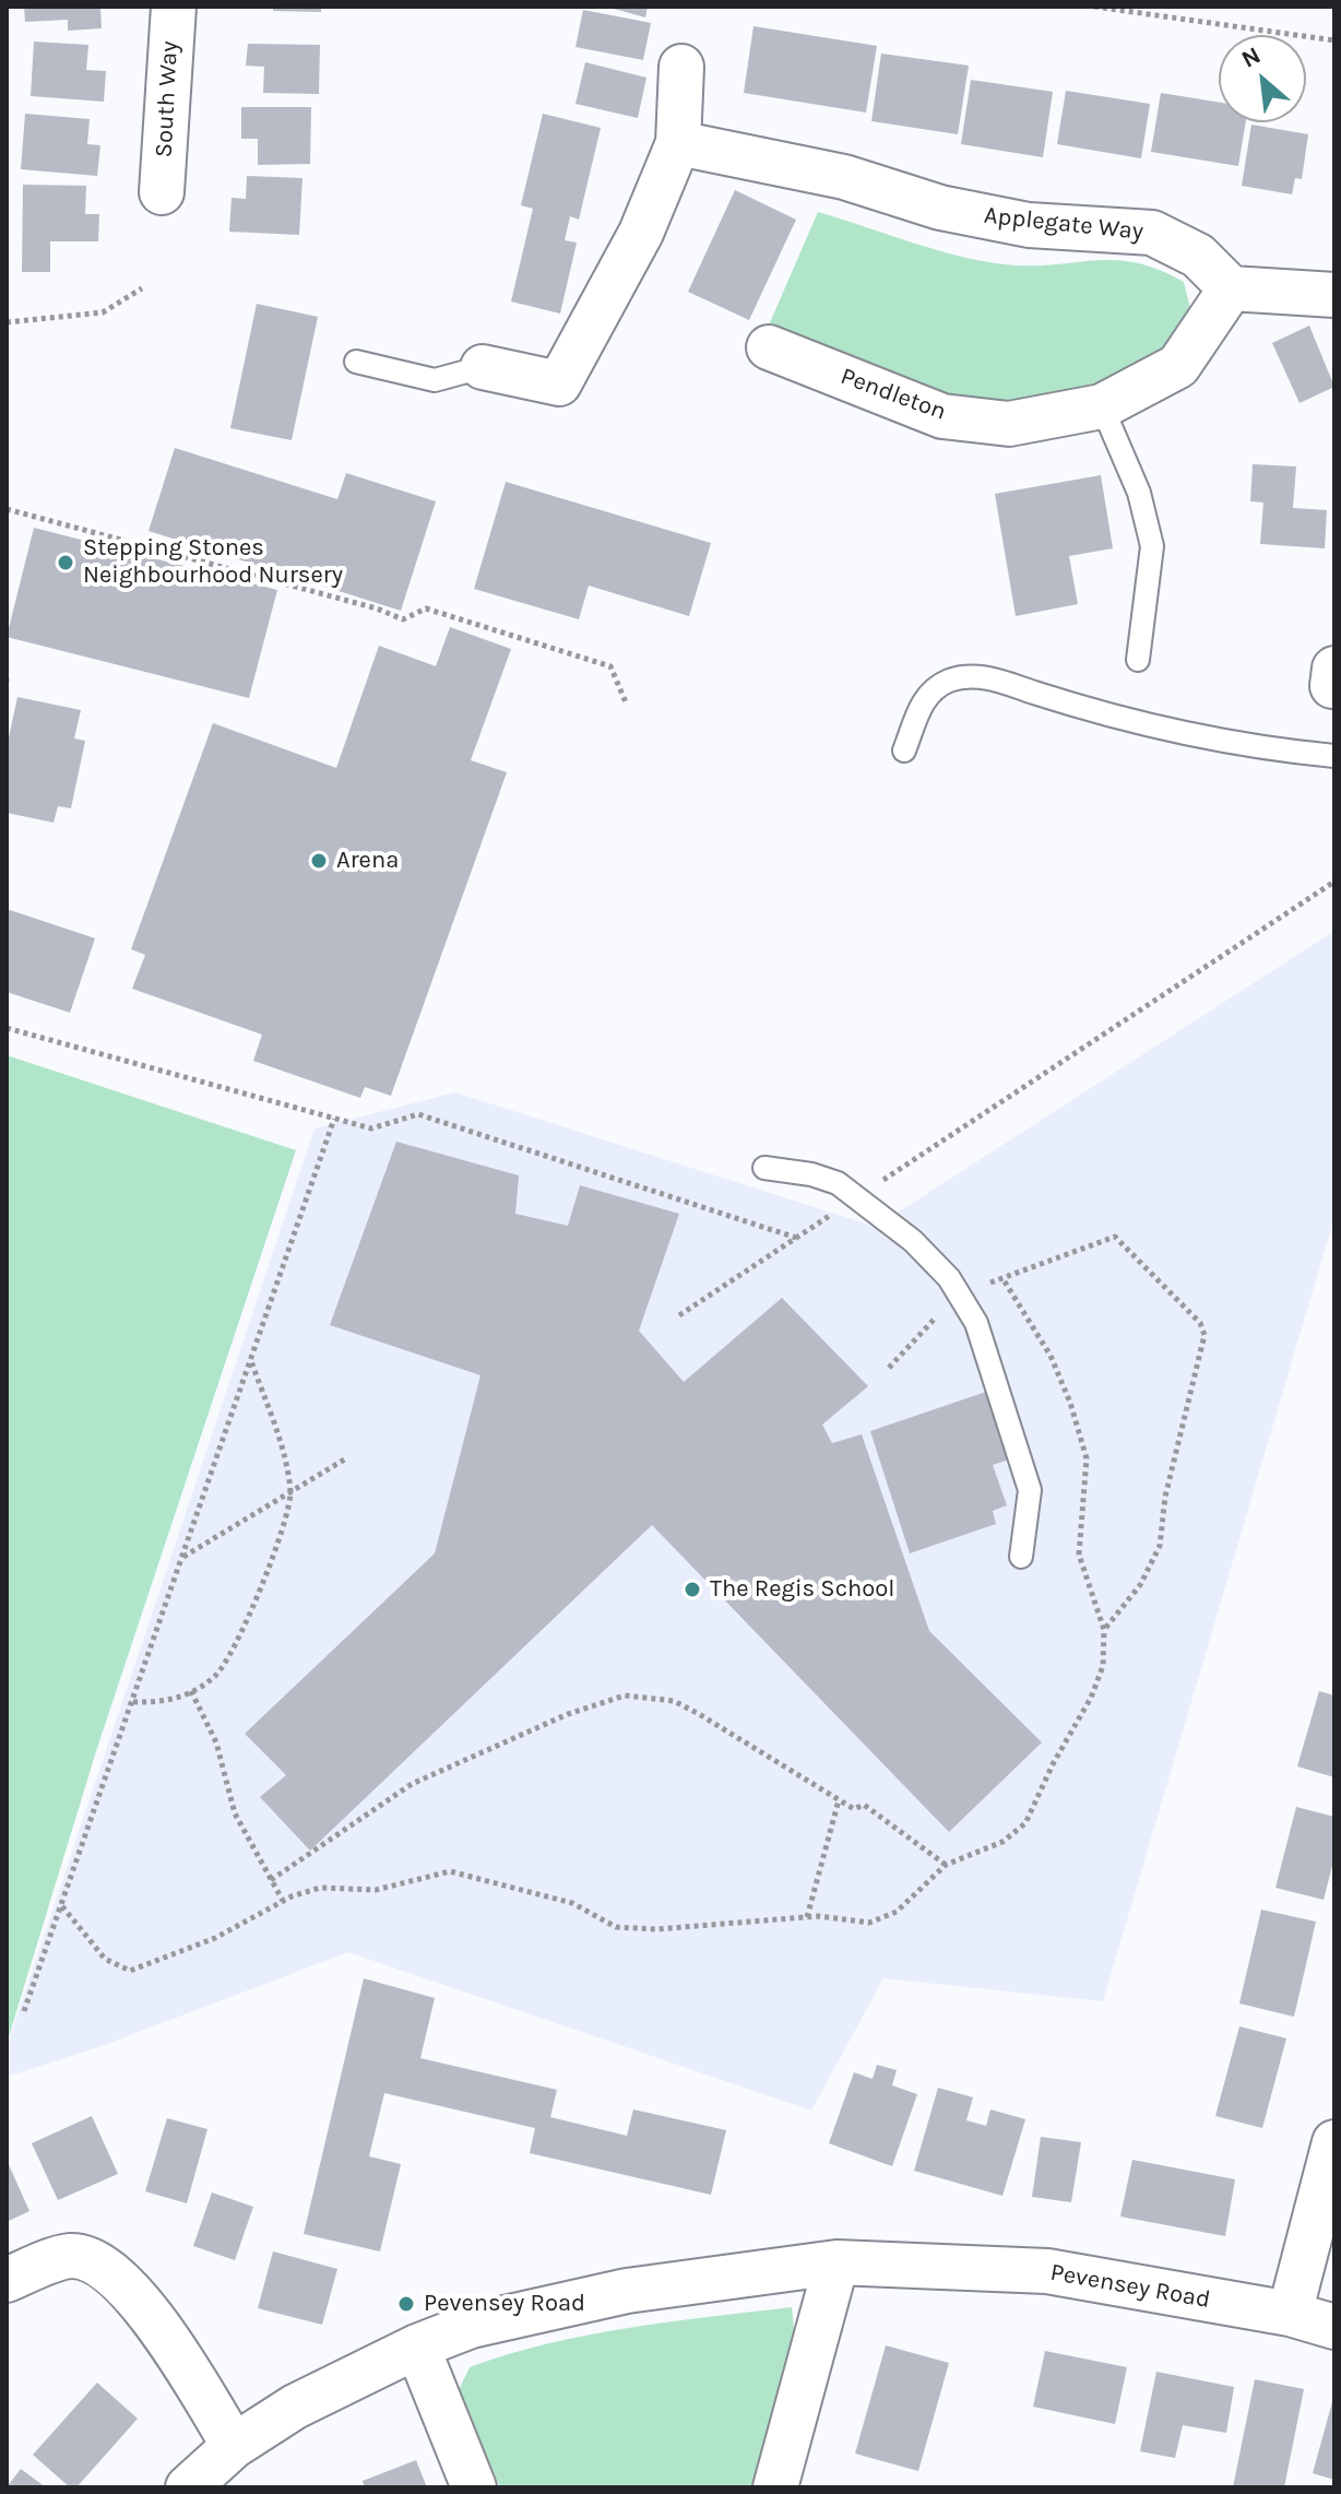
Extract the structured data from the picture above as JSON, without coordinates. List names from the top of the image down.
{
  "streets": {
    "street": [
      "South Way",
      "Applegate Way",
      "Pendleton",
      "Pevensey Road"
    ]
  },
  "crossings": [
    ["Applegate Way", "Pendleton"]
  ],
  "places": [
    "Stepping Stones Neighbourhood Nursery",
    "Arena",
    "The Regis School",
    "Pevensey Road"
  ],
  "north": "top left"
}
